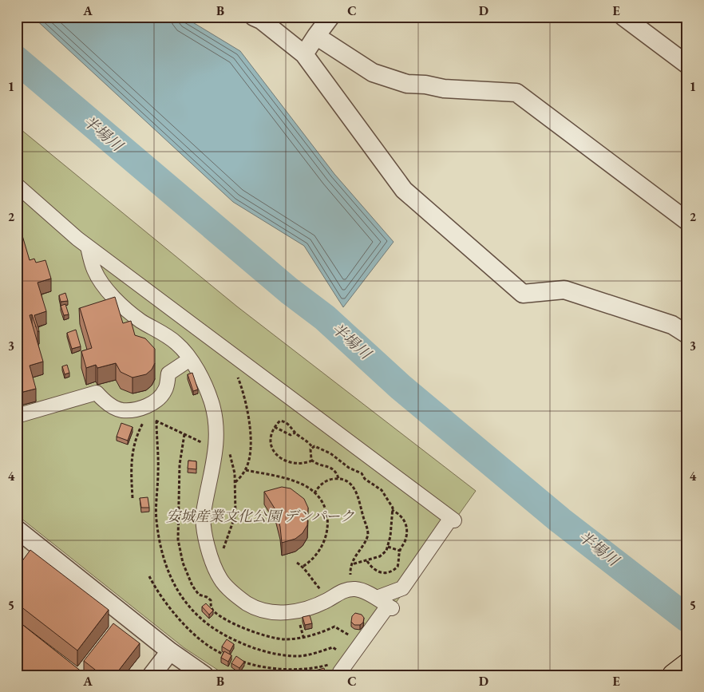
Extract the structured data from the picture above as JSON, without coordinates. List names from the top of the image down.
{
  "water": ["半場川"],
  "parks": ["安城産業文化公園 デンパーク"],
  "grid": {
    "columns": [
      "A",
      "B",
      "C",
      "D",
      "E"
    ],
    "rows": [
      "1",
      "2",
      "3",
      "4",
      "5"
    ]
  }
}
